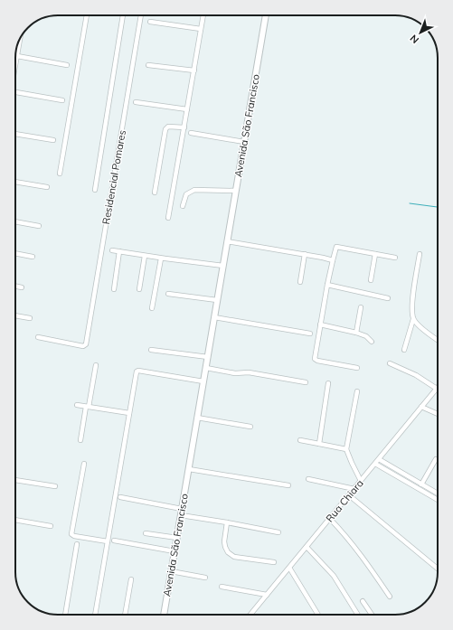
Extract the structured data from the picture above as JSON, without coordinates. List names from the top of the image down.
{
  "streets": {
    "street": ["Avenida São Francisco", "Residencial Pomares", "Rua Chiara"]
  },
  "north": "bottom left"
}
